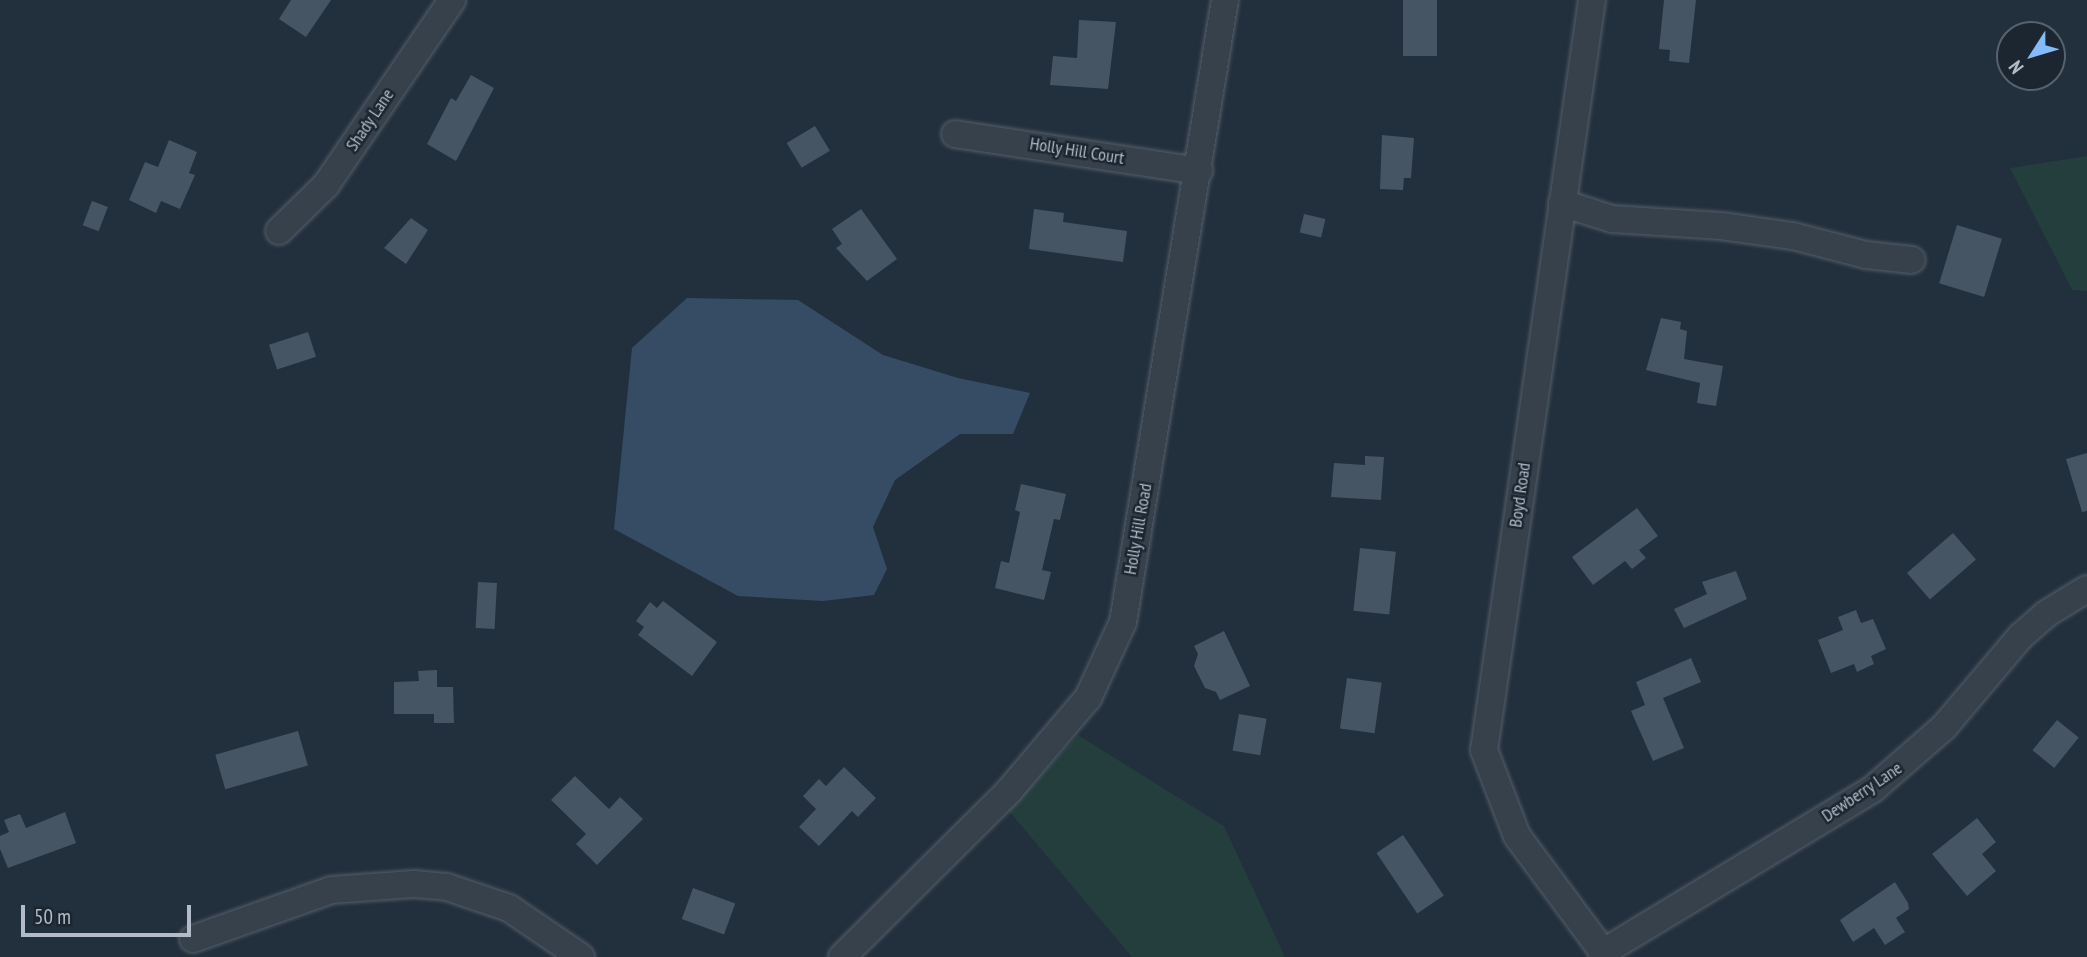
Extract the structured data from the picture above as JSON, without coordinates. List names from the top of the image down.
{
  "streets": {
    "street": [
      "Shady Lane",
      "Holly Hill Court",
      "Boyd Road",
      "Holly Hill Road",
      "Dewberry Lane"
    ]
  },
  "crossings": [
    ["Holly Hill Court", "Holly Hill Road"],
    ["Boyd Road", "Dewberry Lane"]
  ],
  "scale_bar": "50 m",
  "north": "bottom left"
}
